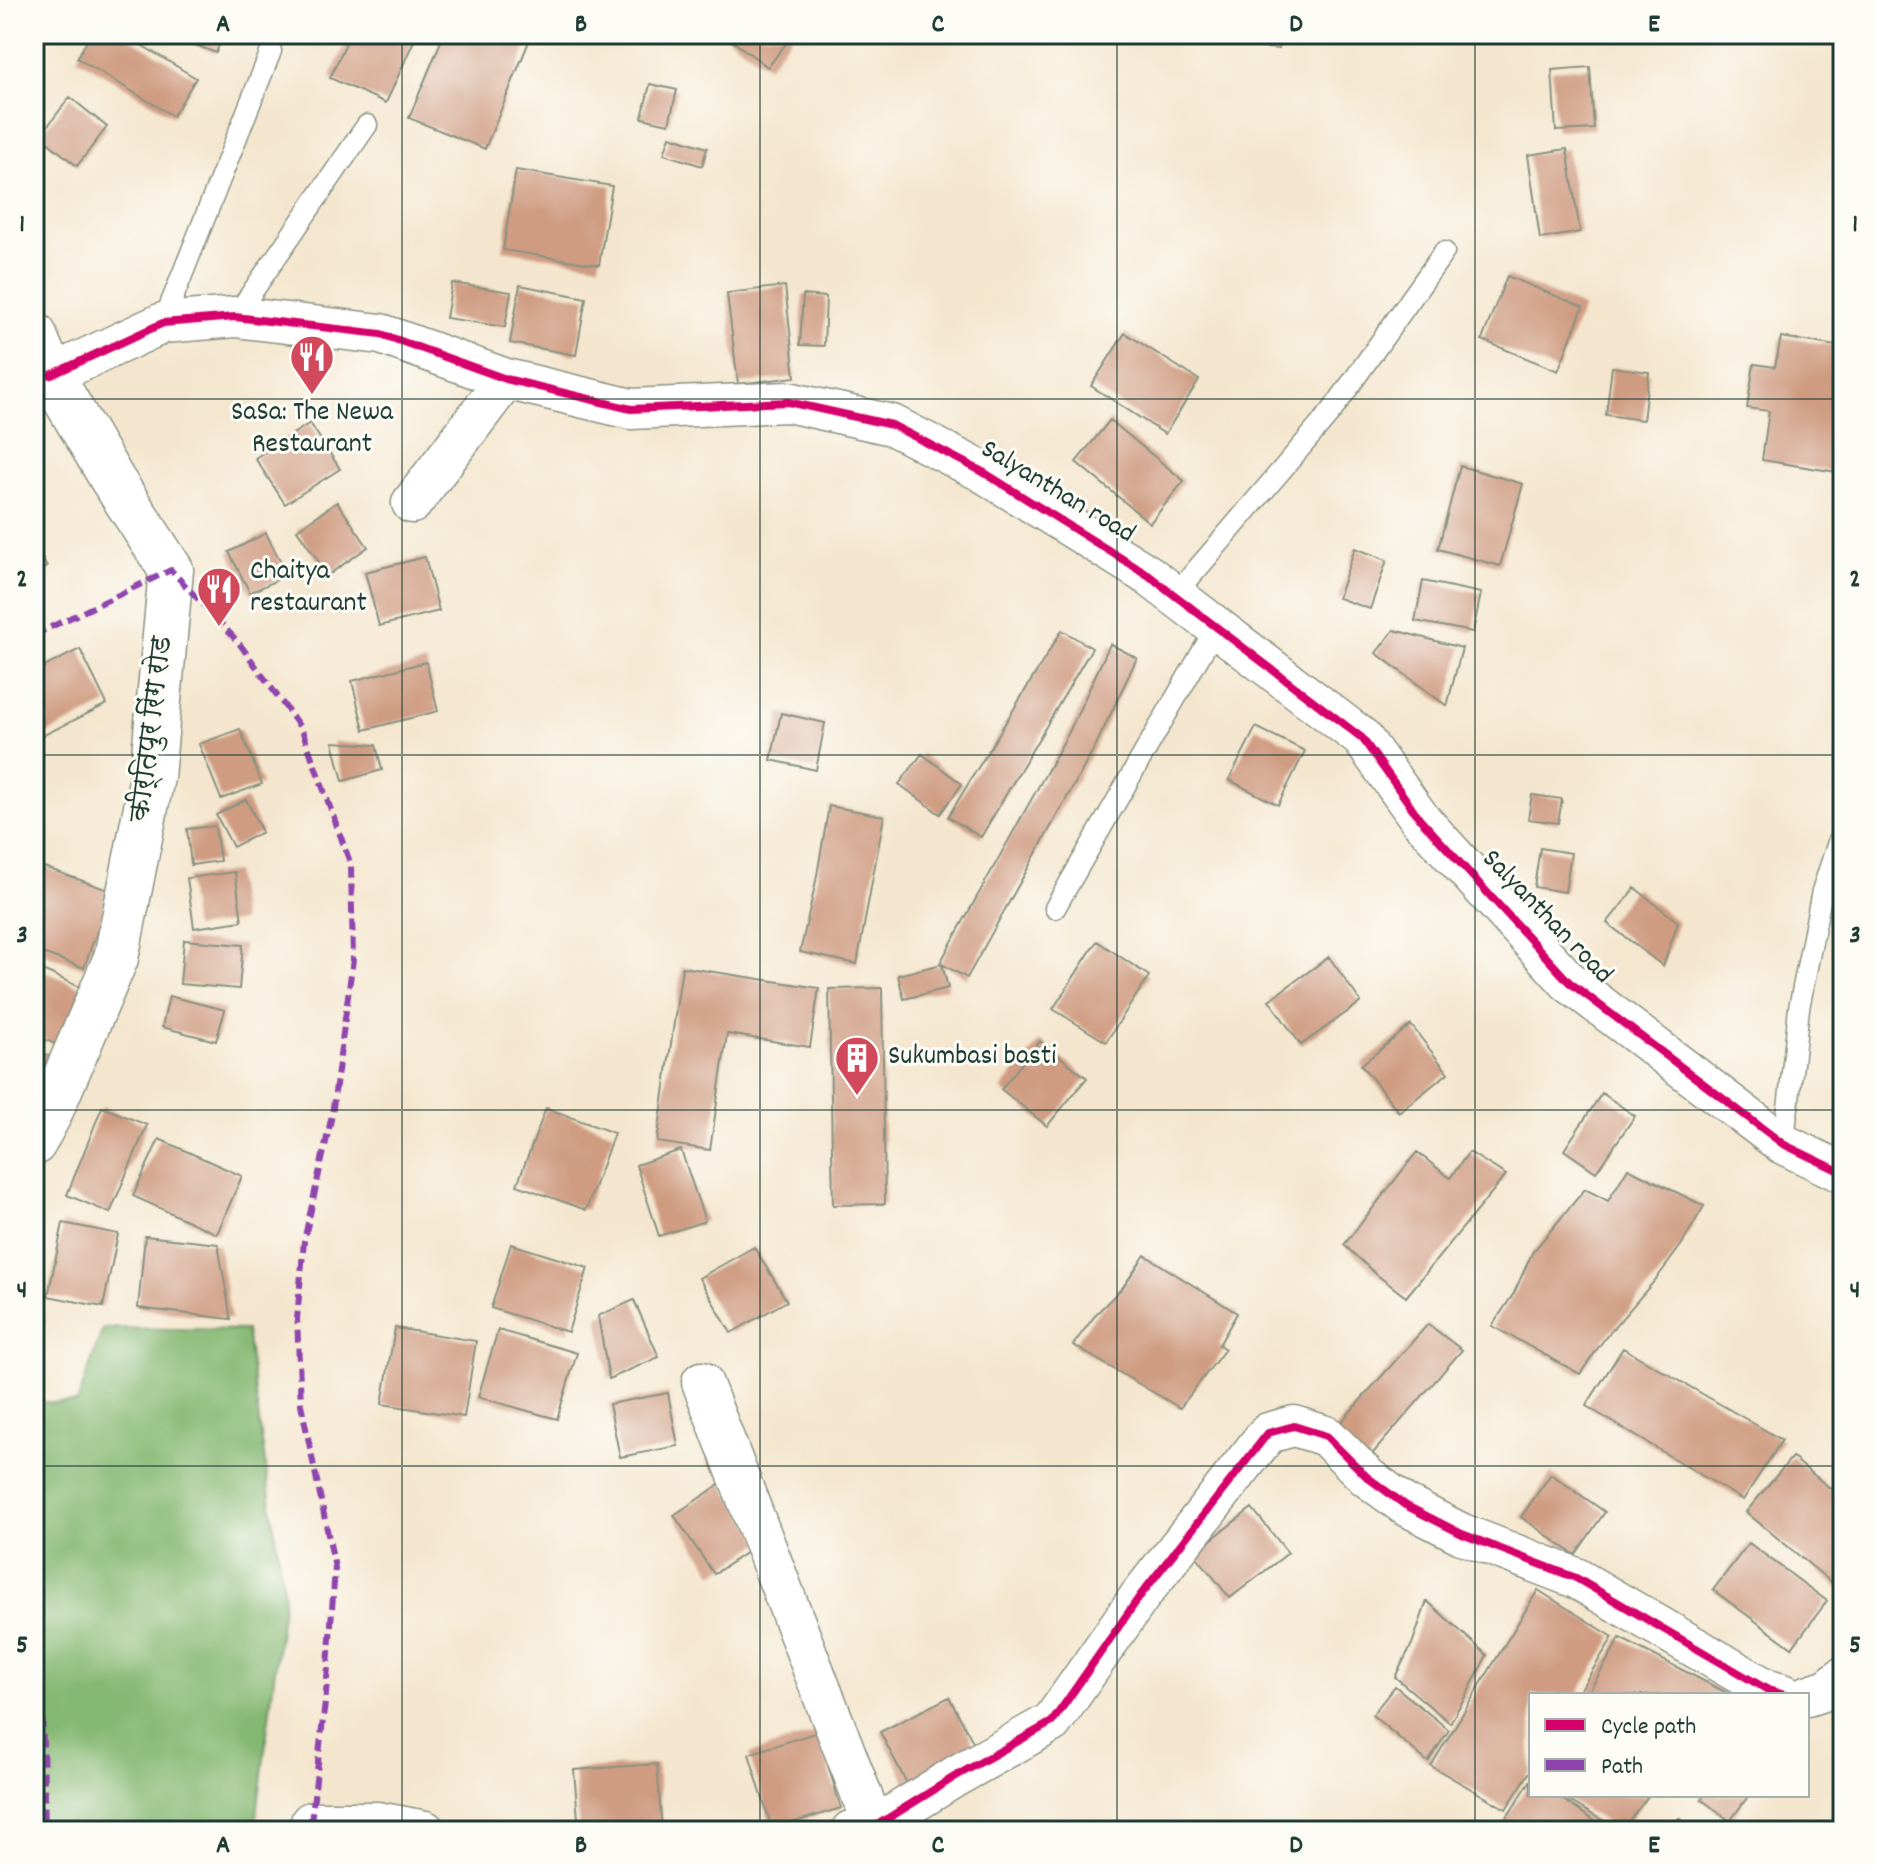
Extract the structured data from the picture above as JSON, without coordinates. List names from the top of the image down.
{
  "streets": {
    "street": ["Salyanthan road", "कीर्तिपुर रिंग रोड"]
  },
  "crossings": [
    ["Salyanthan road", "कीर्तिपुर रिंग रोड"]
  ],
  "places": {
    "restaurant": ["SaSa: The Newa Restaurant", "Chaitya restaurant"],
    "building": ["Sukumbasi basti"]
  },
  "legend": ["Cycle path", "Path"],
  "grid": {
    "columns": [
      "A",
      "B",
      "C",
      "D",
      "E"
    ],
    "rows": [
      "1",
      "2",
      "3",
      "4",
      "5"
    ]
  }
}
